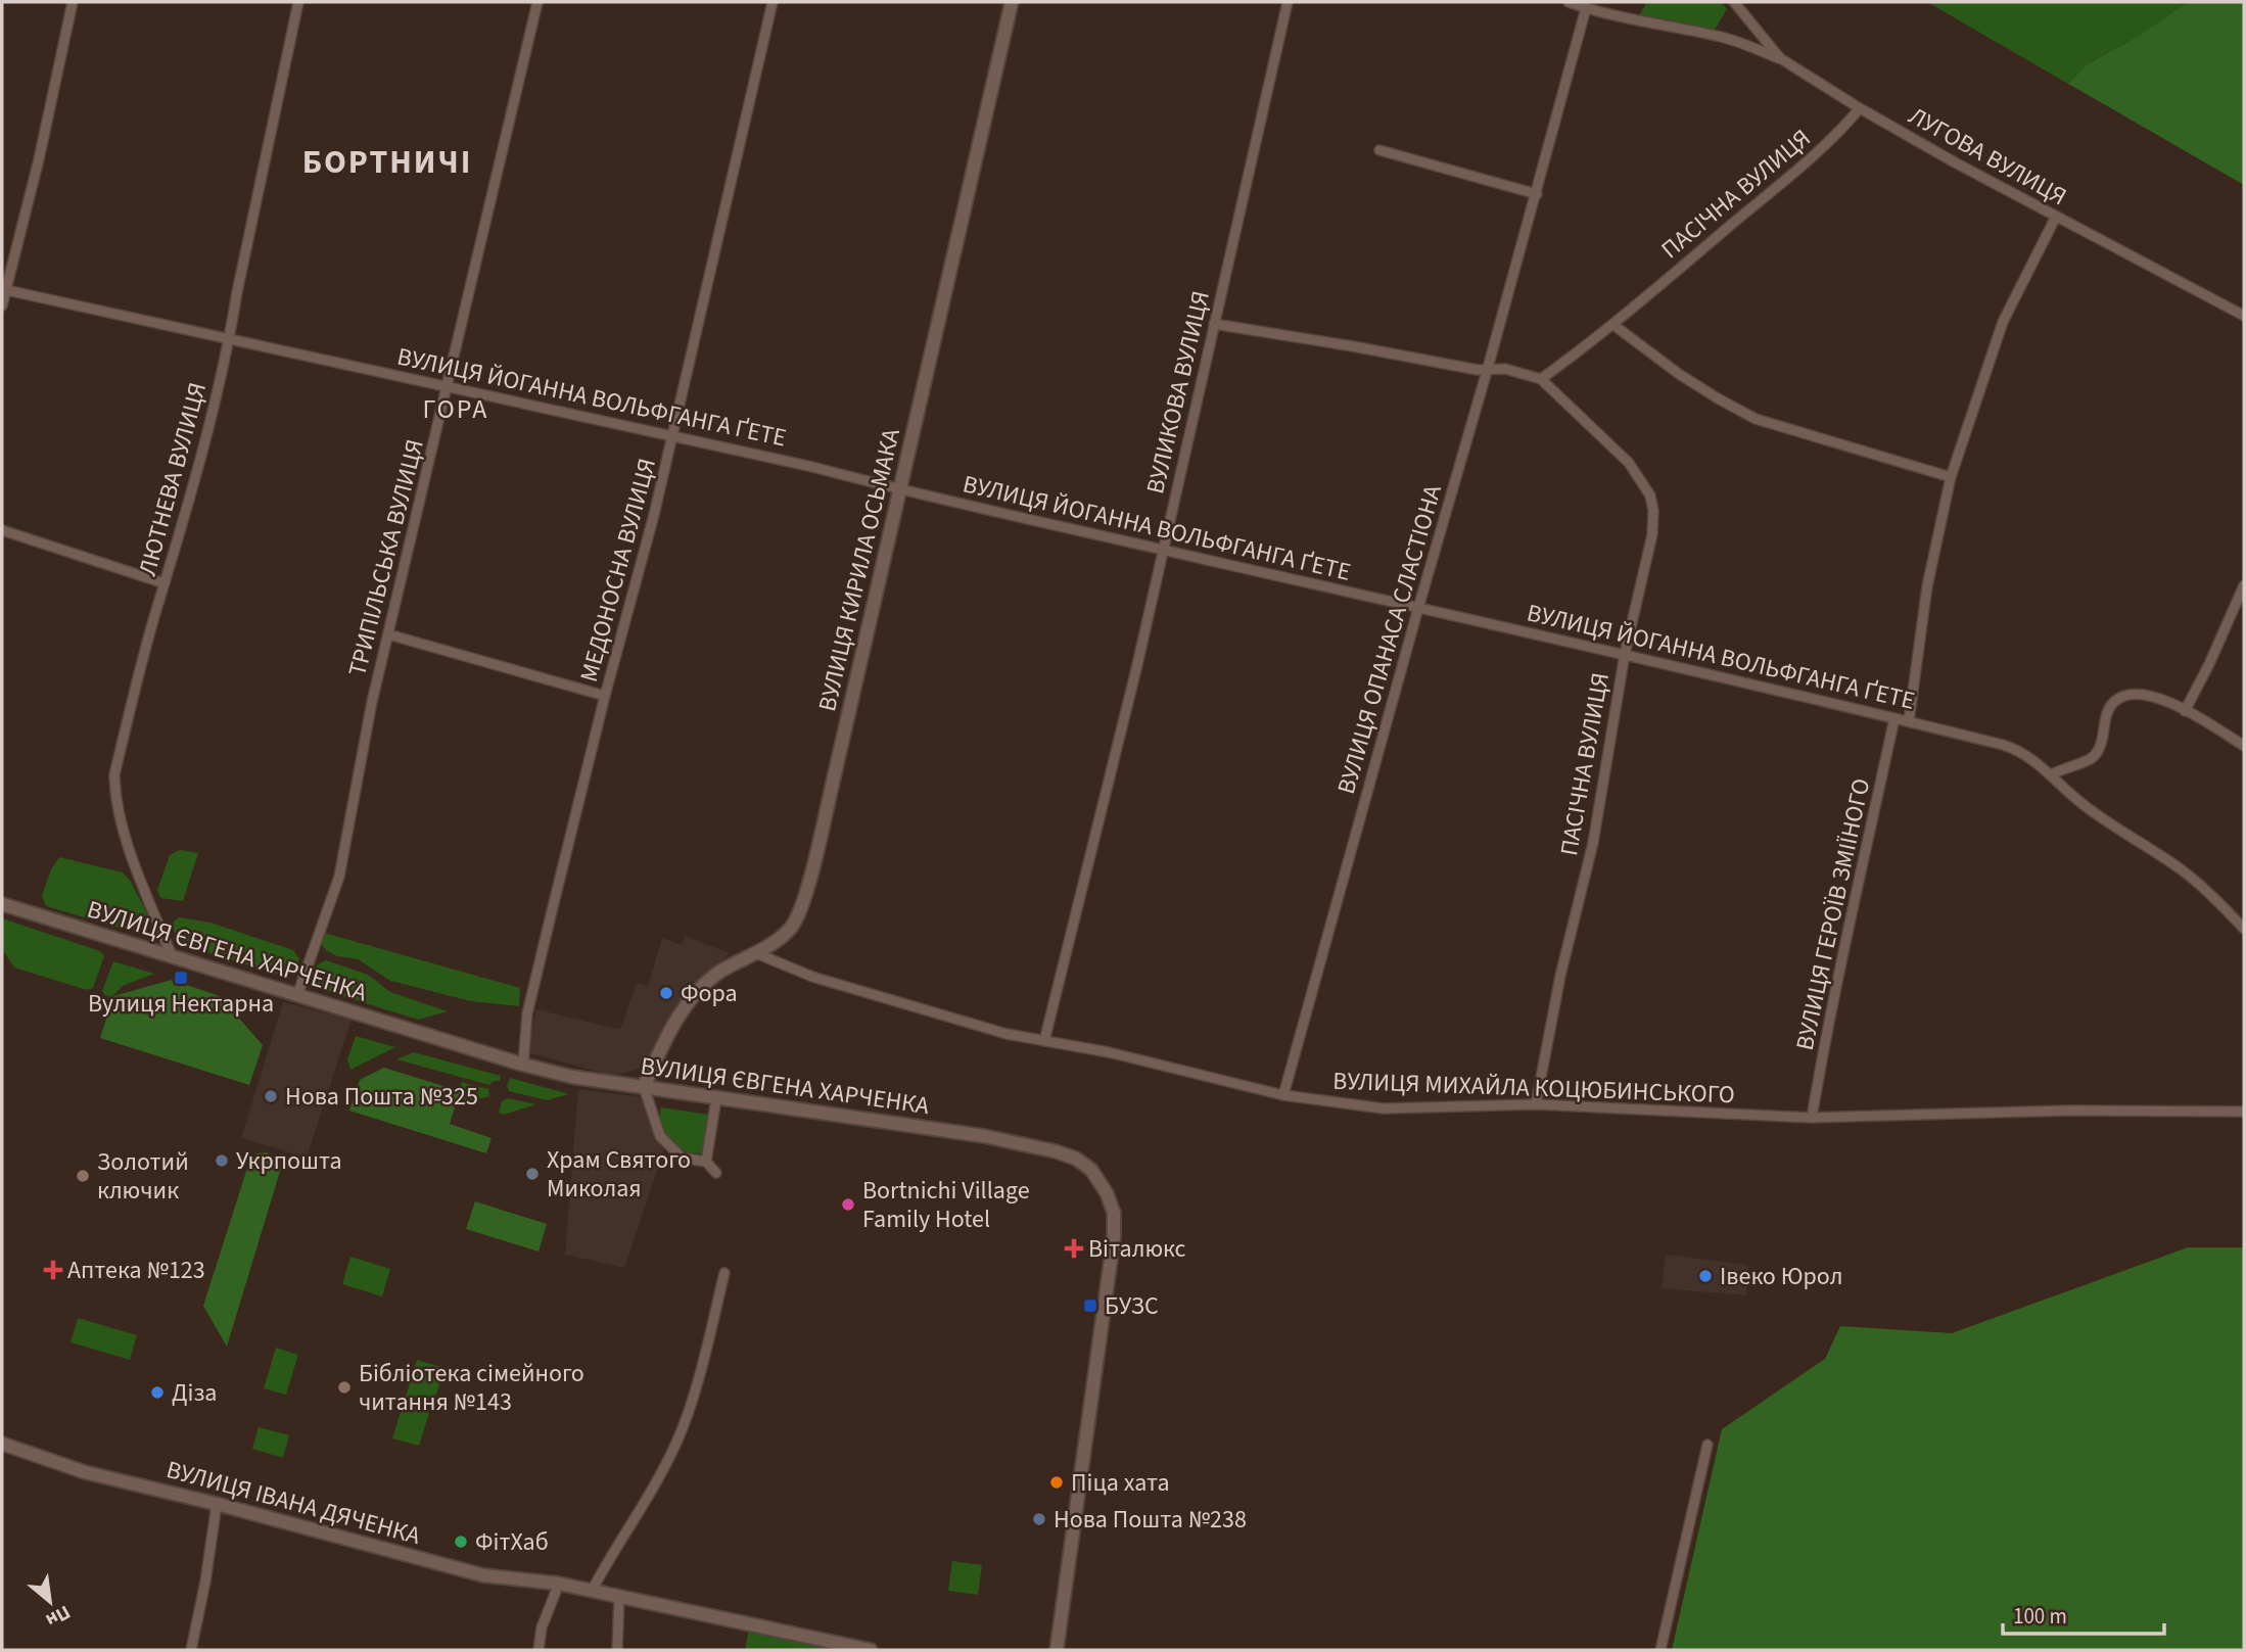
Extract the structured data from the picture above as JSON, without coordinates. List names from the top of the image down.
{
  "streets": {
    "street": [
      "ЛУГОВА ВУЛИЦЯ",
      "ПАСІЧНА ВУЛИЦЯ",
      "ВУЛИКОВА ВУЛИЦЯ",
      "ВУЛИЦЯ ЙОГАННА ВОЛЬФГАНГА ҐЕТЕ",
      "ЛЮТНЕВА ВУЛИЦЯ",
      "ТРИПІЛЬСЬКА ВУЛИЦЯ",
      "МЕДОНОСНА ВУЛИЦЯ",
      "ВУЛИЦЯ КИРИЛА ОСЬМАКА",
      "ВУЛИЦЯ ОПАНАСА СЛАСТІОНА",
      "ВУЛИЦЯ ГЕРОЇВ ЗМІЇНОГО",
      "ВУЛИЦЯ ЄВГЕНА ХАРЧЕНКА",
      "ВУЛИЦЯ МИХАЙЛА КОЦЮБИНСЬКОГО",
      "ВУЛИЦЯ ІВАНА ДЯЧЕНКА"
    ]
  },
  "crossings": [
    ["ЛУГОВА ВУЛИЦЯ", "ПАСІЧНА ВУЛИЦЯ"],
    ["ПАСІЧНА ВУЛИЦЯ", "ВУЛИЦЯ ЙОГАННА ВОЛЬФГАНГА ҐЕТЕ"],
    ["ПАСІЧНА ВУЛИЦЯ", "ВУЛИЦЯ МИХАЙЛА КОЦЮБИНСЬКОГО"],
    ["ВУЛИКОВА ВУЛИЦЯ", "ВУЛИЦЯ ЙОГАННА ВОЛЬФГАНГА ҐЕТЕ"],
    ["ВУЛИКОВА ВУЛИЦЯ", "ВУЛИЦЯ МИХАЙЛА КОЦЮБИНСЬКОГО"],
    ["ВУЛИЦЯ ЙОГАННА ВОЛЬФГАНГА ҐЕТЕ", "ЛЮТНЕВА ВУЛИЦЯ"],
    ["ВУЛИЦЯ ЙОГАННА ВОЛЬФГАНГА ҐЕТЕ", "ТРИПІЛЬСЬКА ВУЛИЦЯ"],
    ["ВУЛИЦЯ ЙОГАННА ВОЛЬФГАНГА ҐЕТЕ", "МЕДОНОСНА ВУЛИЦЯ"],
    ["ВУЛИЦЯ ЙОГАННА ВОЛЬФГАНГА ҐЕТЕ", "ВУЛИЦЯ КИРИЛА ОСЬМАКА"],
    ["ВУЛИЦЯ ЙОГАННА ВОЛЬФГАНГА ҐЕТЕ", "ВУЛИЦЯ ОПАНАСА СЛАСТІОНА"],
    ["ВУЛИЦЯ ЙОГАННА ВОЛЬФГАНГА ҐЕТЕ", "ВУЛИЦЯ ГЕРОЇВ ЗМІЇНОГО"],
    ["ЛЮТНЕВА ВУЛИЦЯ", "ВУЛИЦЯ ЄВГЕНА ХАРЧЕНКА"],
    ["ТРИПІЛЬСЬКА ВУЛИЦЯ", "ВУЛИЦЯ ЄВГЕНА ХАРЧЕНКА"],
    ["МЕДОНОСНА ВУЛИЦЯ", "ВУЛИЦЯ ЄВГЕНА ХАРЧЕНКА"],
    ["ВУЛИЦЯ КИРИЛА ОСЬМАКА", "ВУЛИЦЯ ЄВГЕНА ХАРЧЕНКА"],
    ["ВУЛИЦЯ КИРИЛА ОСЬМАКА", "ВУЛИЦЯ МИХАЙЛА КОЦЮБИНСЬКОГО"],
    ["ВУЛИЦЯ ОПАНАСА СЛАСТІОНА", "ВУЛИЦЯ МИХАЙЛА КОЦЮБИНСЬКОГО"],
    ["ВУЛИЦЯ ГЕРОЇВ ЗМІЇНОГО", "ВУЛИЦЯ МИХАЙЛА КОЦЮБИНСЬКОГО"]
  ],
  "districts": ["БОРТНИЧІ", "ГОРА"],
  "places": {
    "transit": ["Вулиця Нектарна", "БУЗС"],
    "other": [
      "Фора",
      "Нова Пошта №325",
      "Укрпошта",
      "Храм Святого Миколая",
      "Золотий ключик",
      "Bortnichi Village Family Hotel",
      "Івеко Юрол",
      "Бібліотека сімейного читання №143",
      "Діза",
      "Піца хата",
      "Нова Пошта №238",
      "ФітХаб"
    ],
    "health": ["Віталюкс", "Аптека №123"]
  },
  "scale_bar": "100 m",
  "north": "bottom right"
}
